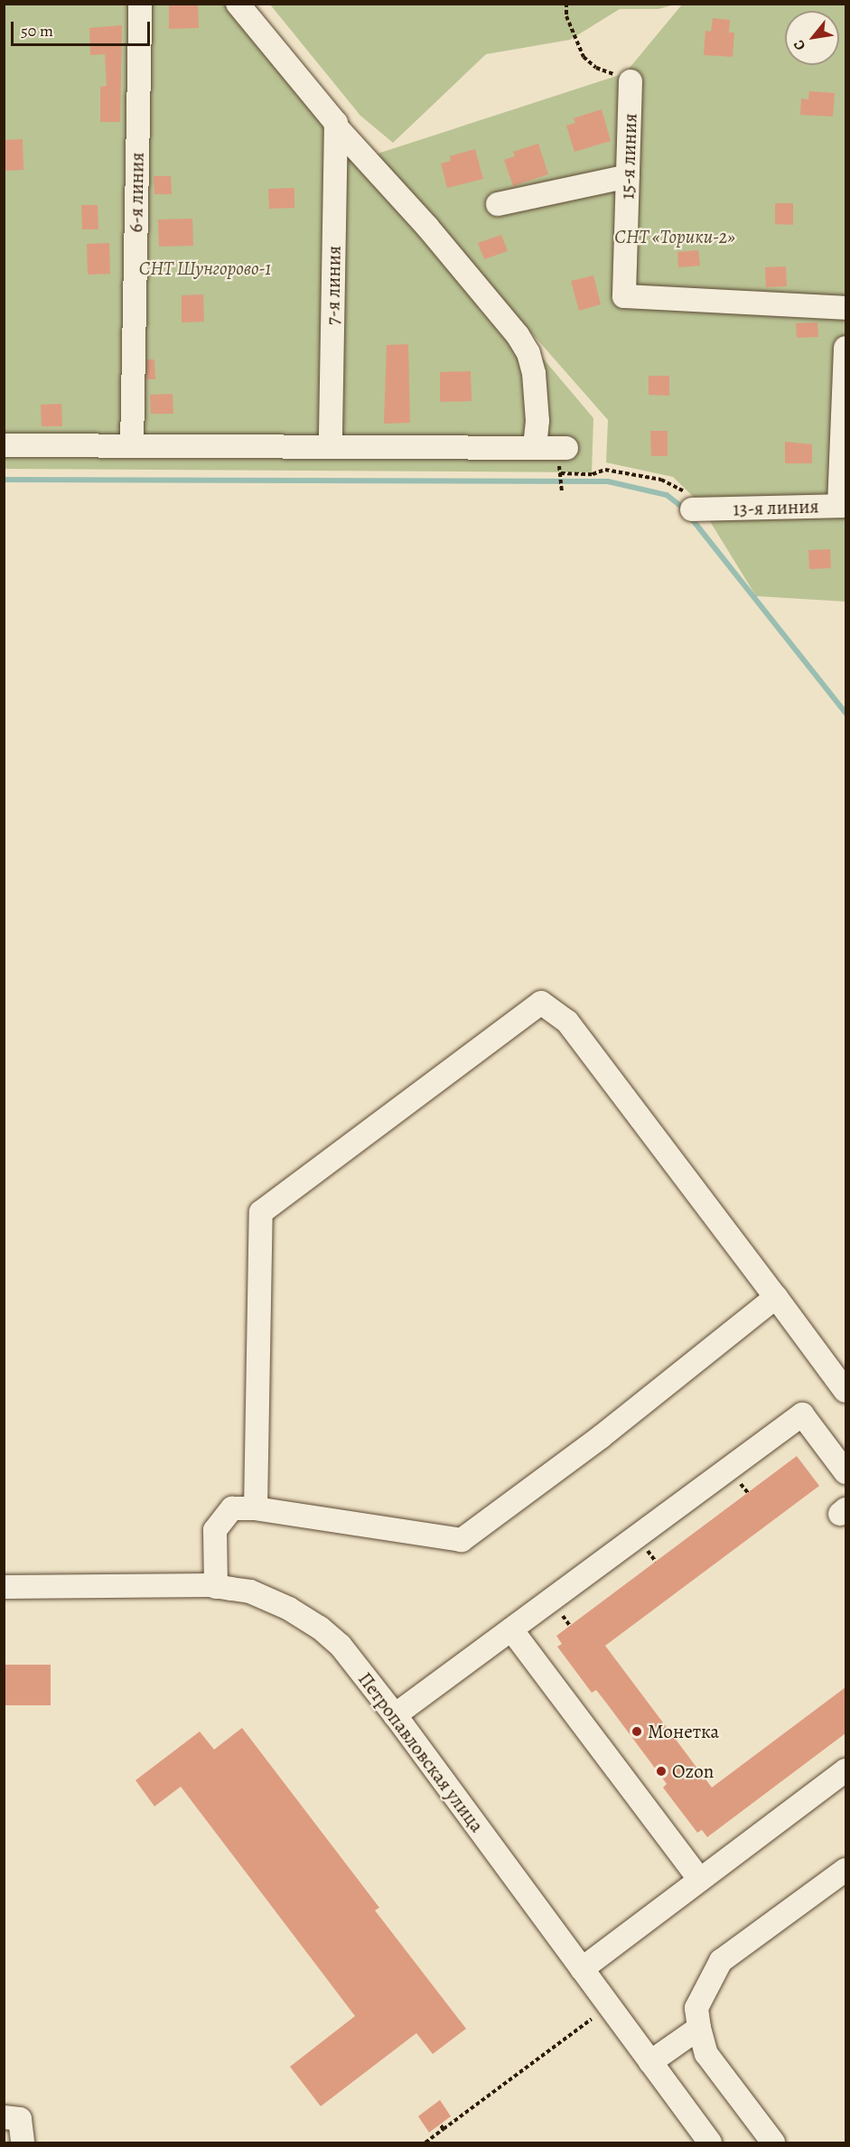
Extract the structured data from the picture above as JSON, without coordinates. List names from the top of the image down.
{
  "streets": {
    "street": [
      "15-я линия",
      "6-я линия",
      "7-я линия",
      "13-я линия",
      "Петропавловская улица"
    ]
  },
  "parks": ["СНТ «Торики-2»", "СНТ Шунгорово-1"],
  "places": ["Монетка", "Ozon"],
  "scale_bar": "50 m",
  "north": "bottom left"
}
